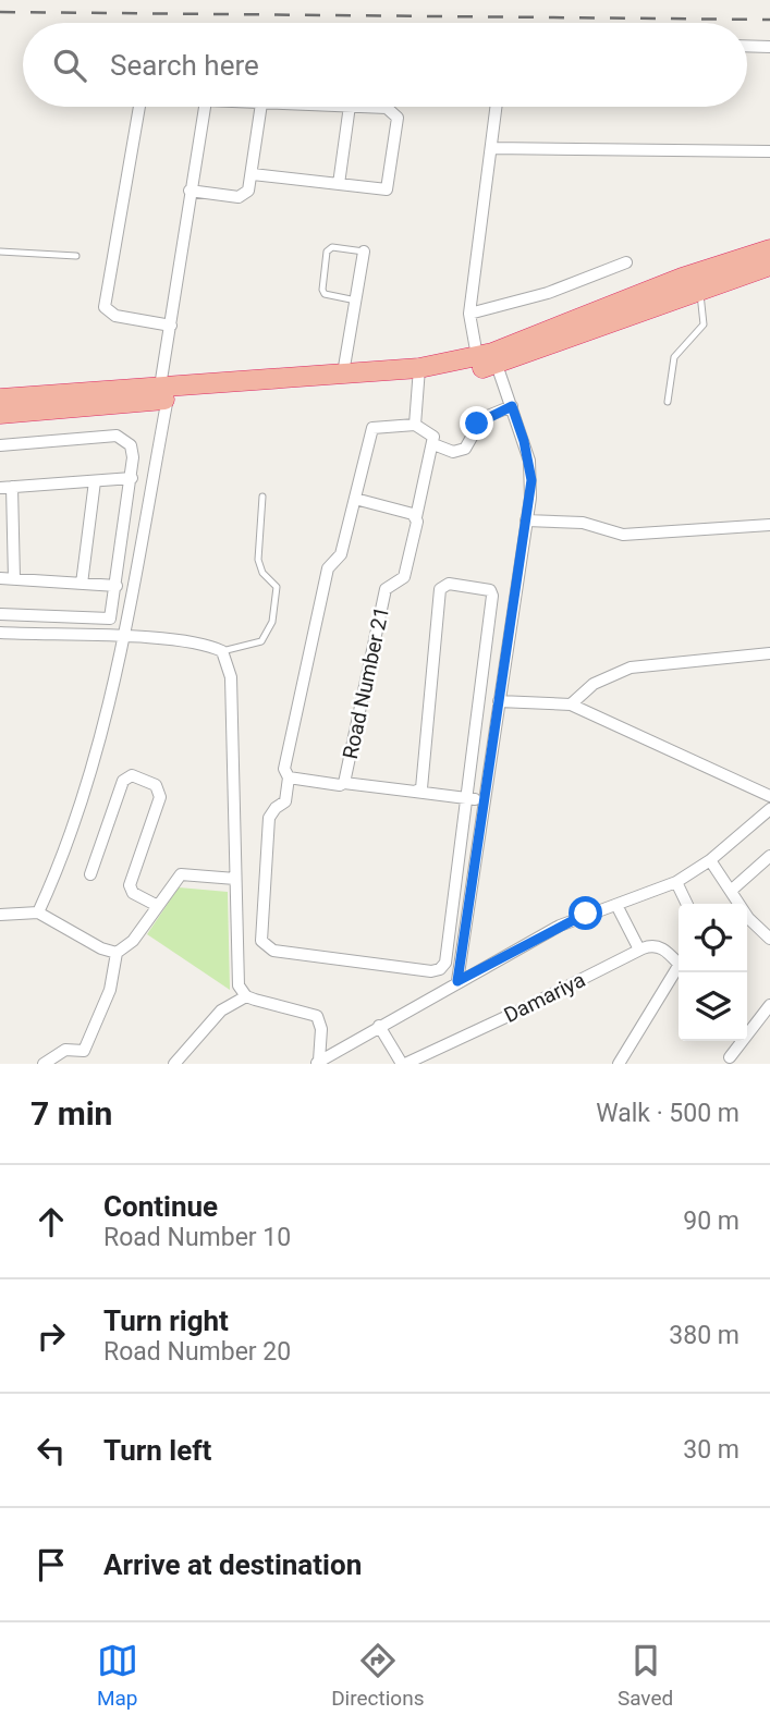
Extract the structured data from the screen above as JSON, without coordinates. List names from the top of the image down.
{
  "streets": {
    "street": ["Road Number 21", "Damariya"]
  },
  "page": {
    "search": "Search here",
    "heading": ["7 min", "Walk · 500 m"],
    "list": [
      ["Continue", "Road Number 10", "90 m"],
      ["Turn right", "Road Number 20", "380 m"],
      ["Turn left", "30 m"],
      "Arrive at destination"
    ],
    "nav": ["Map", "Directions", "Saved"]
  }
}
